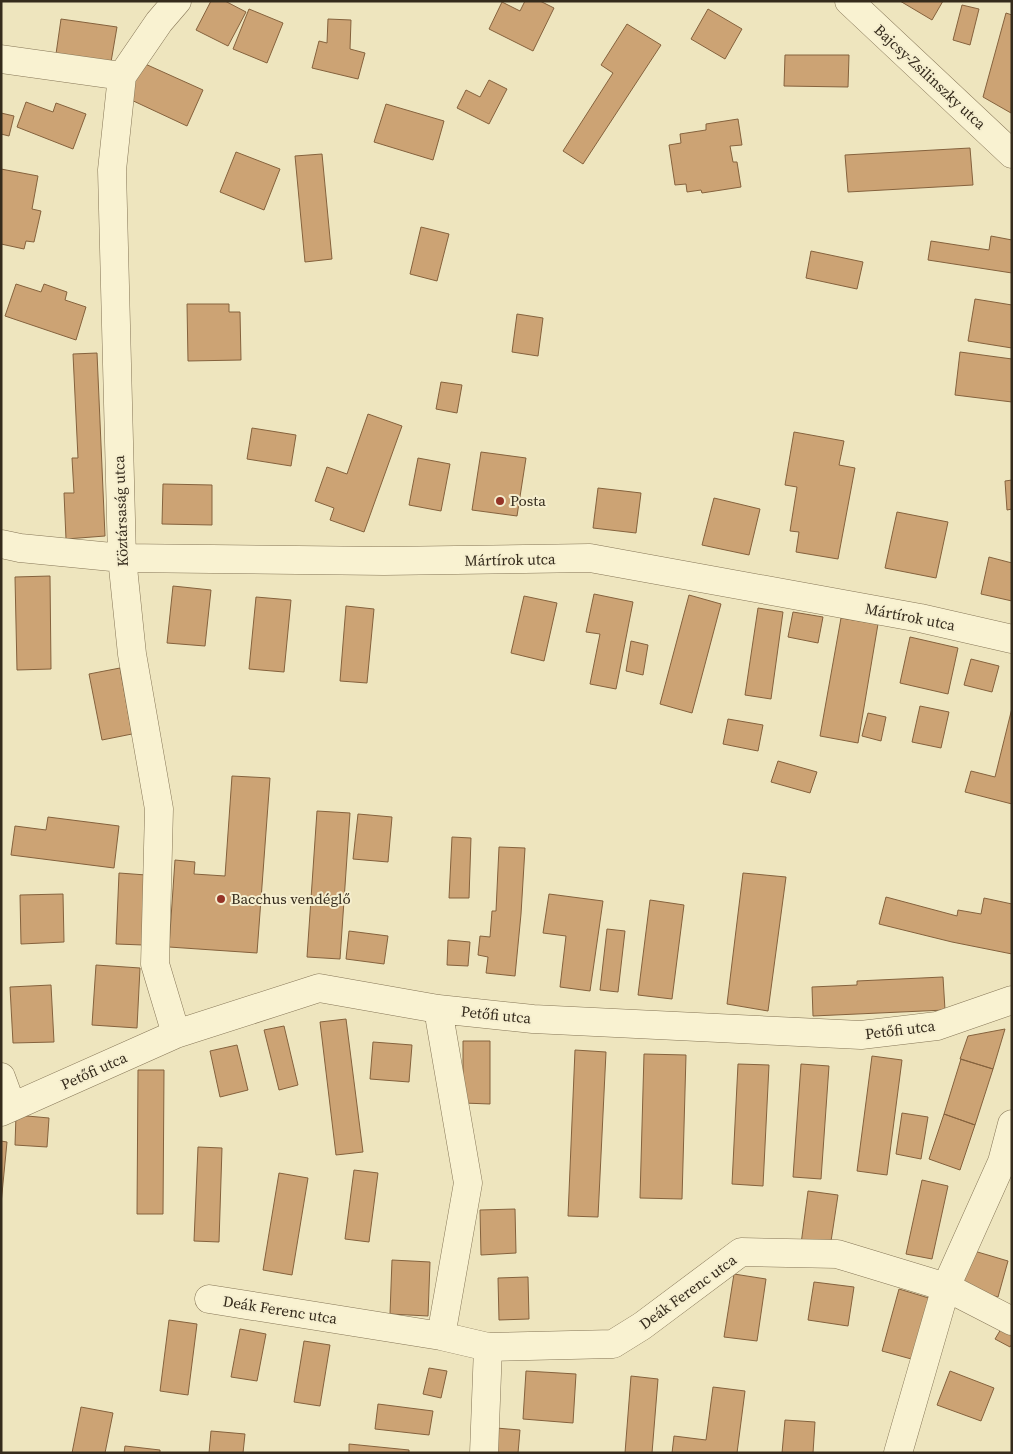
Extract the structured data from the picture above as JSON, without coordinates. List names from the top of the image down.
{
  "streets": {
    "street": [
      "Bajcsy-Zsilinszky utca",
      "Köztársaság utca",
      "Mártírok utca",
      "Petőfi utca",
      "Deák Ferenc utca"
    ]
  },
  "crossings": [
    ["Köztársaság utca", "Mártírok utca"],
    ["Köztársaság utca", "Petőfi utca"]
  ],
  "places": ["Posta", "Bacchus vendéglő"]
}
